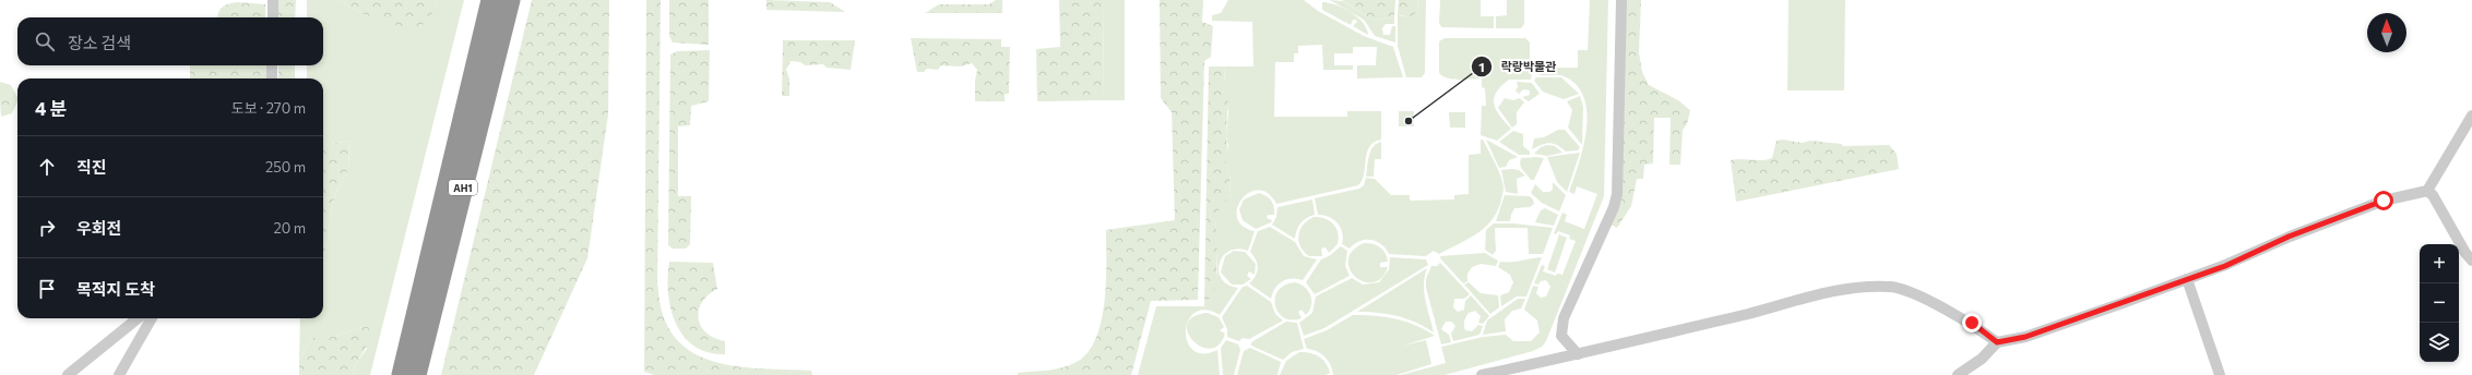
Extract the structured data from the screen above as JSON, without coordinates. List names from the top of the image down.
{
  "streets": {
    "highway": ["AH1"]
  },
  "places": ["락랑박물관"],
  "north": "top",
  "page": {
    "search": "장소 검색",
    "heading": ["4 분", "도보 · 270 m"],
    "list": [
      ["직진", "250 m"],
      ["우회전", "20 m"],
      "목적지 도착"
    ],
    "map_buttons": ["+", "−"]
  }
}
